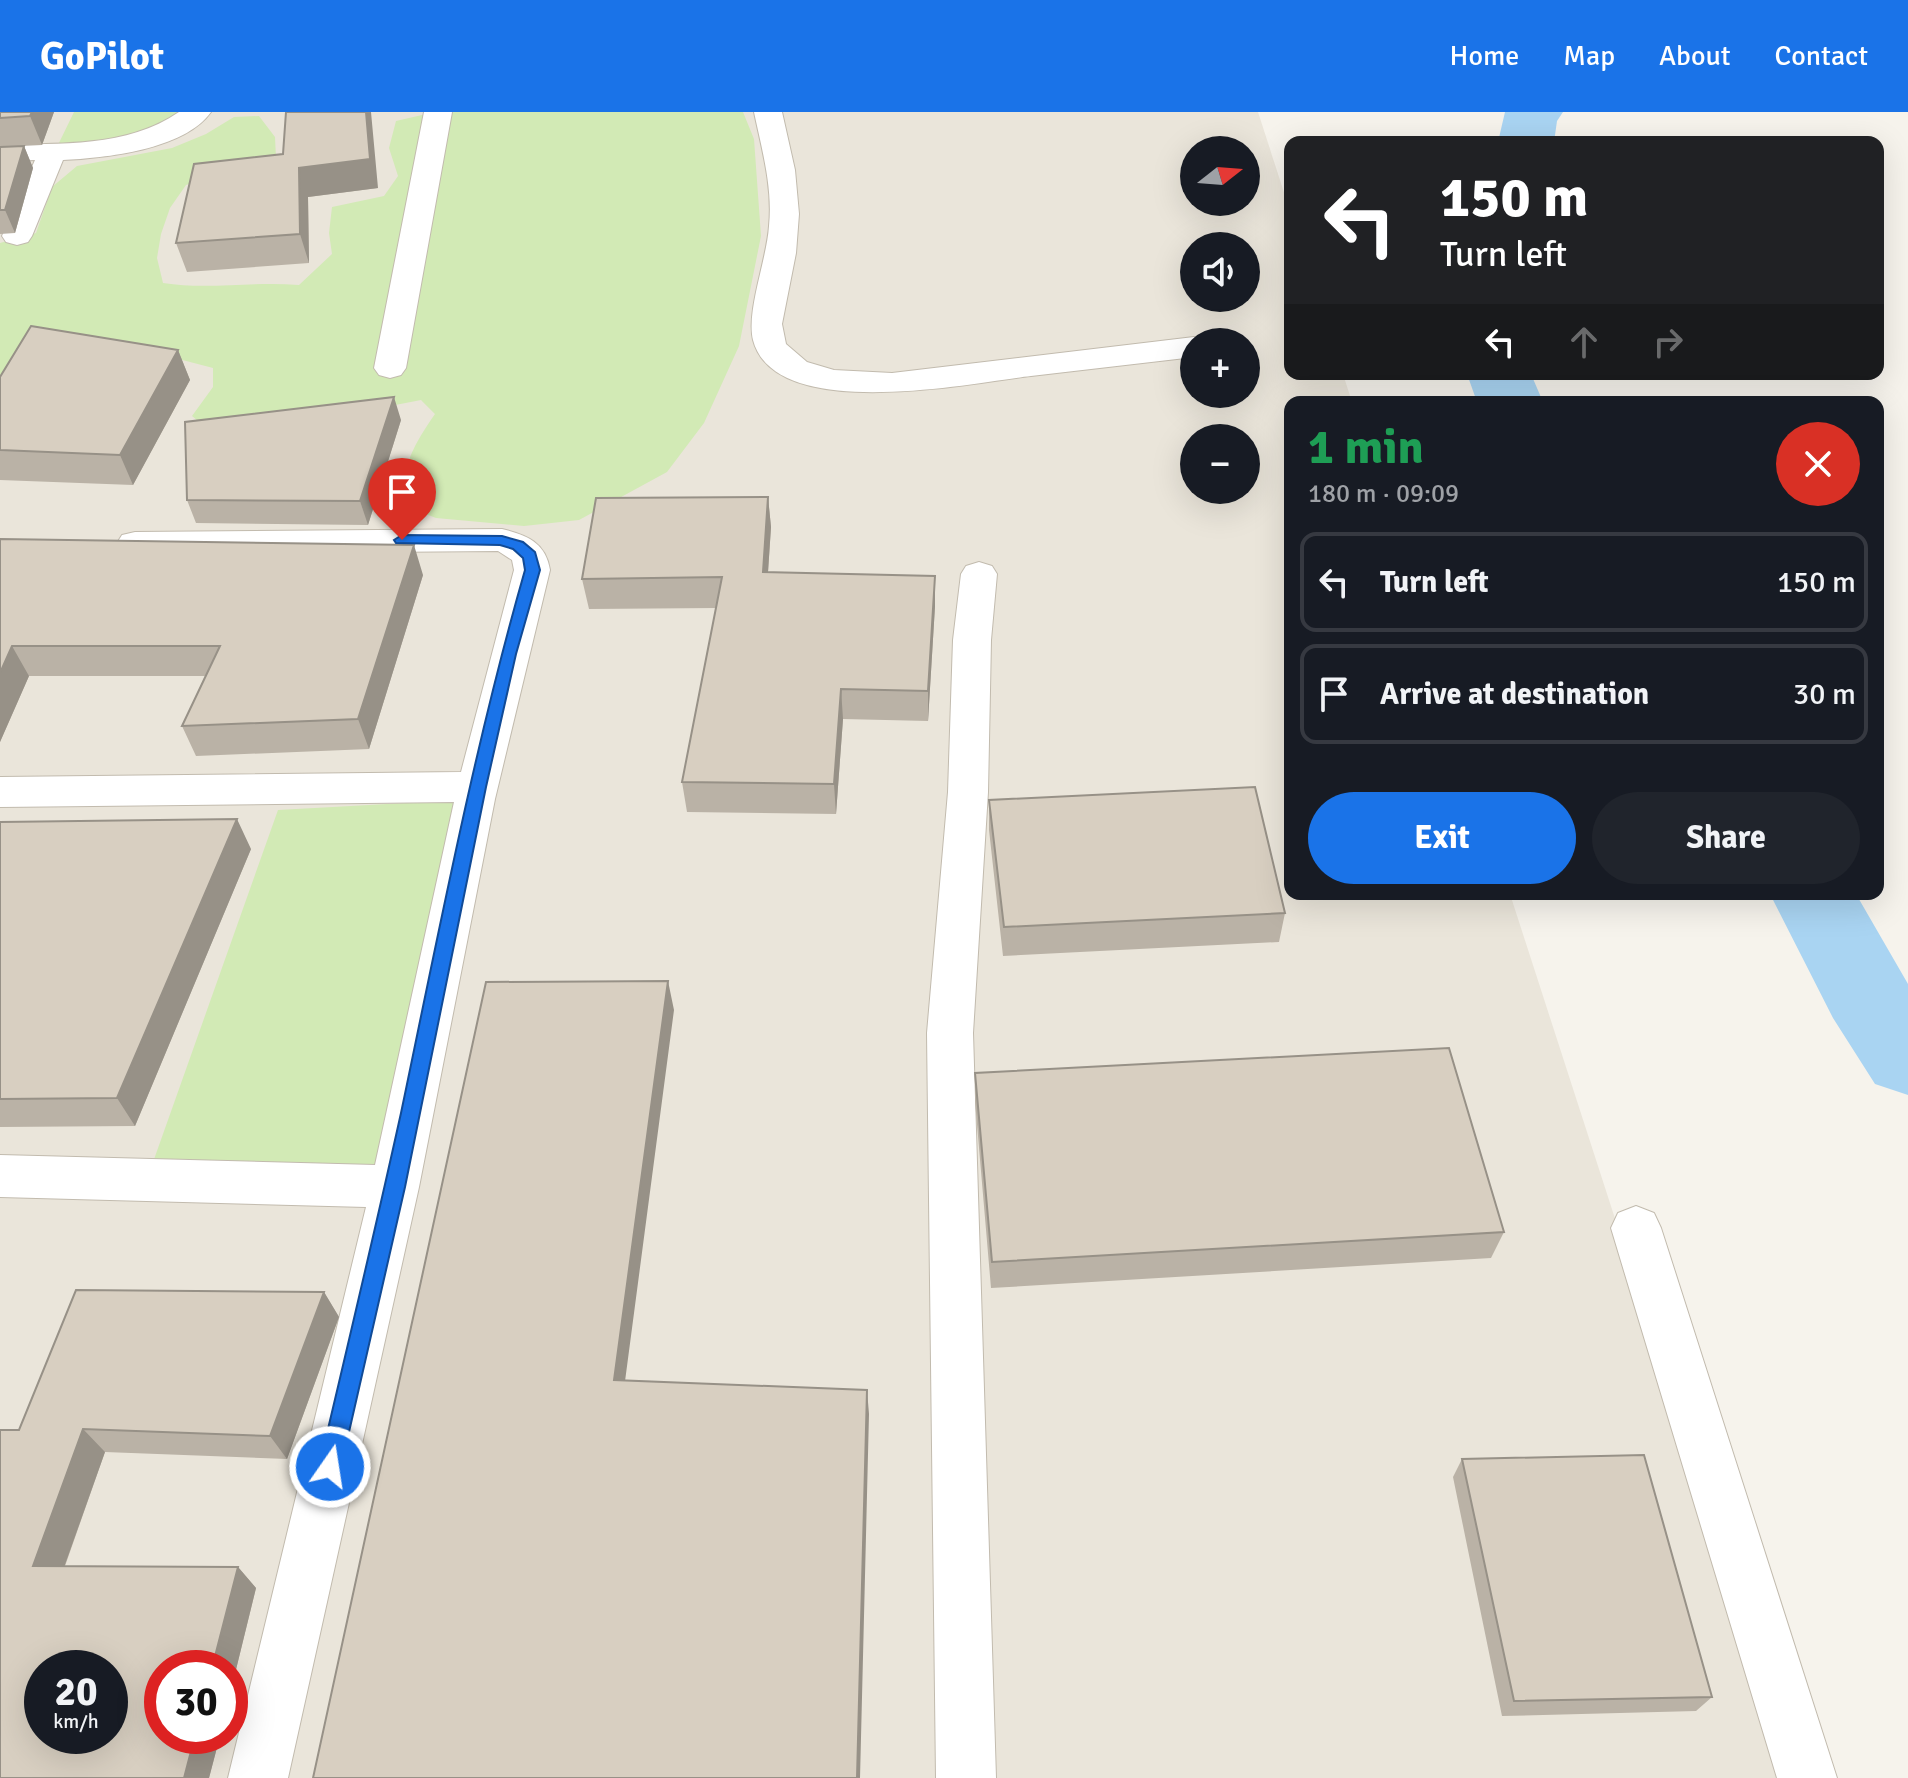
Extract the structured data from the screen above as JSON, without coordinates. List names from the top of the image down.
{
  "north": "right",
  "page": {
    "header": "GoPilot",
    "nav": [
      "Home",
      "Map",
      "About",
      "Contact"
    ],
    "map_buttons": ["+", "−"],
    "turn": ["150 m", "Turn left"],
    "heading": ["1 min", "180 m · 09:09"],
    "list": [
      {
        "name": "Turn left",
        "value": "150 m"
      },
      {
        "name": "Arrive at destination",
        "value": "30 m"
      }
    ],
    "buttons": ["Exit", "Share"],
    "speed": "20 km/h",
    "limit": "30"
  }
}
